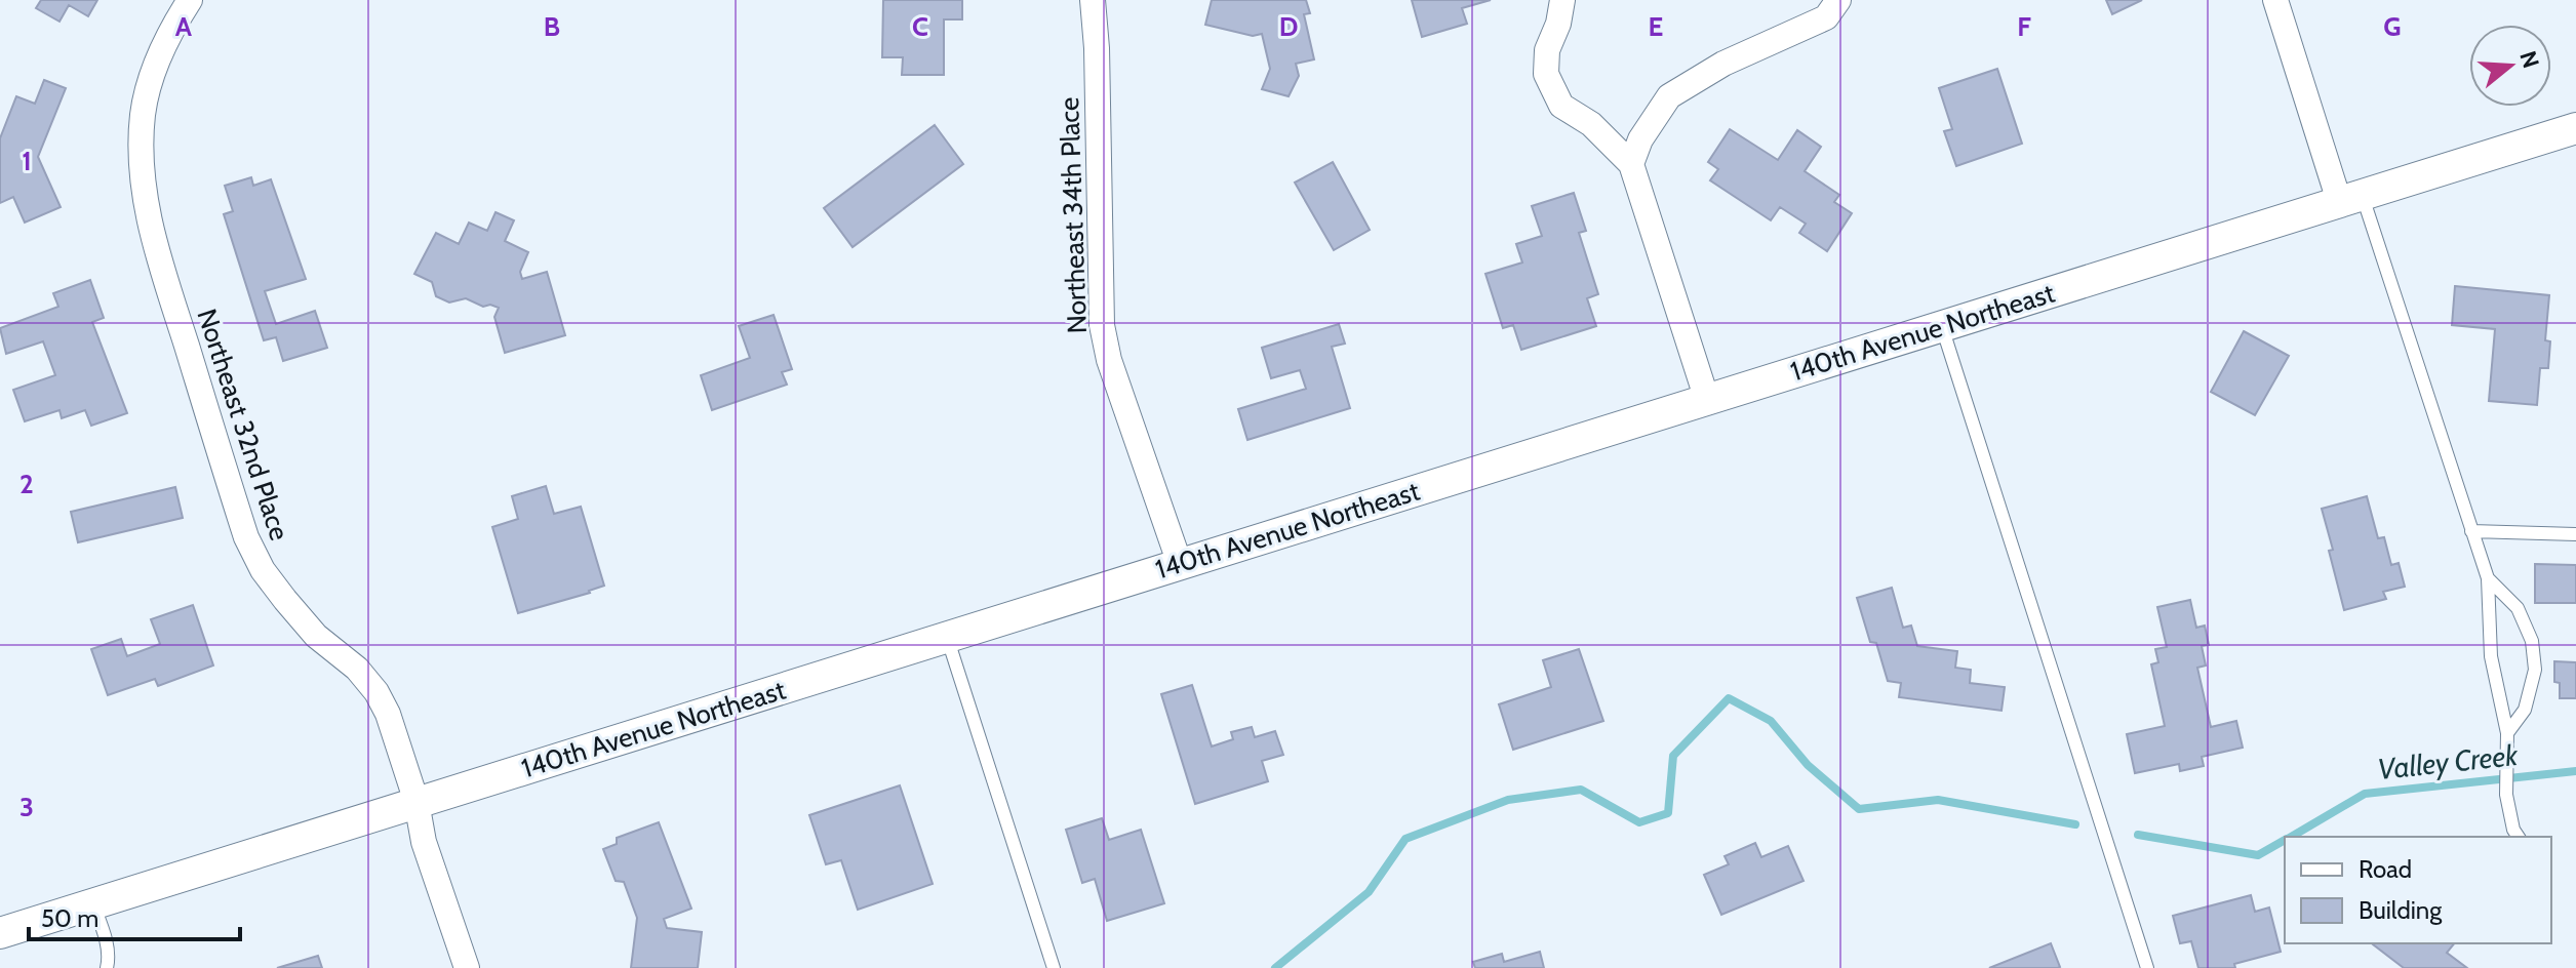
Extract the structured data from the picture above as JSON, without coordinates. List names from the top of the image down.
{
  "streets": {
    "street": ["Northeast 34th Place", "140th Avenue Northeast", "Northeast 32nd Place"]
  },
  "crossings": [
    ["Northeast 34th Place", "140th Avenue Northeast"],
    ["140th Avenue Northeast", "Northeast 32nd Place"]
  ],
  "water": ["Valley Creek"],
  "legend": ["Road", "Building"],
  "scale_bar": "50 m",
  "north": "right",
  "grid": {
    "columns": [
      "A",
      "B",
      "C",
      "D",
      "E",
      "F",
      "G"
    ],
    "rows": ["1", "2", "3"]
  }
}
